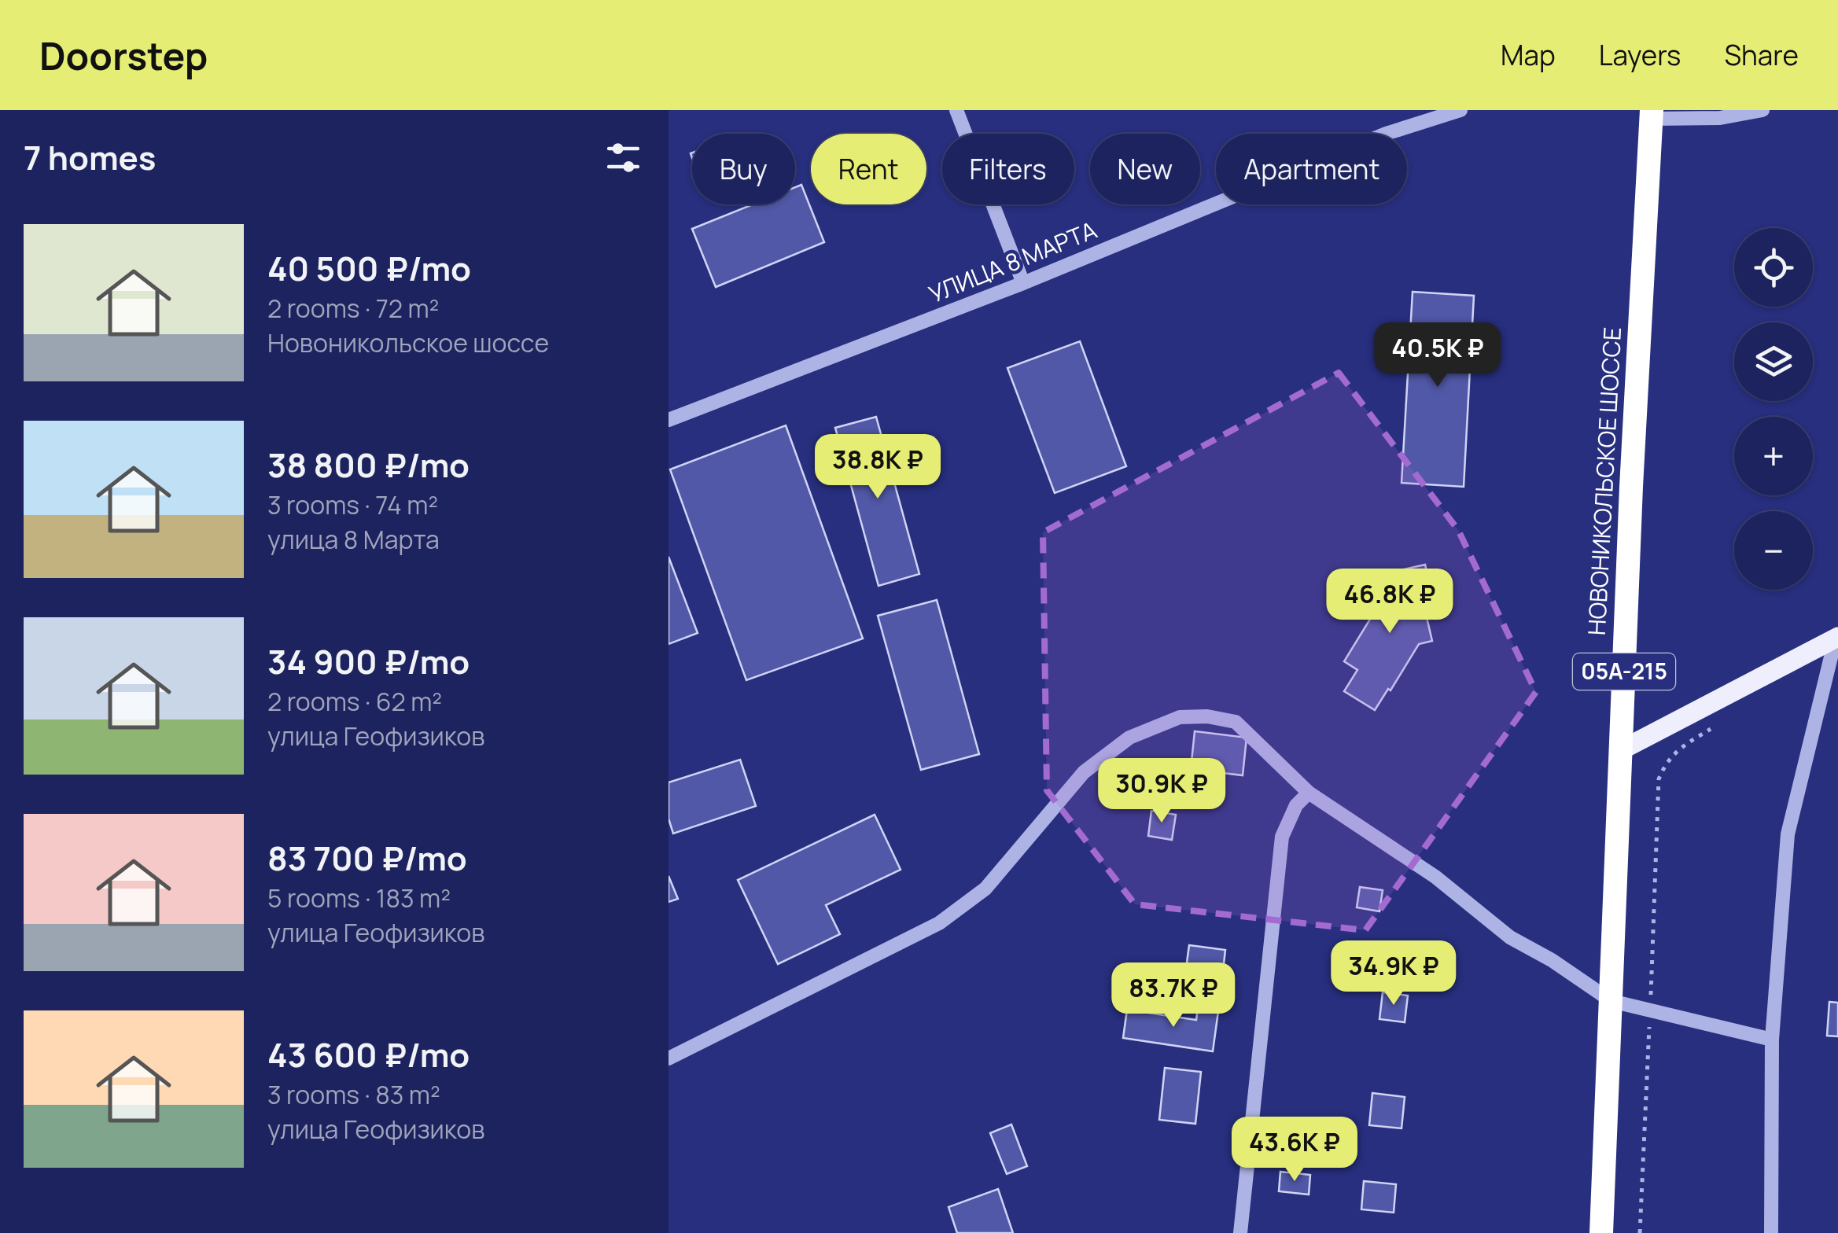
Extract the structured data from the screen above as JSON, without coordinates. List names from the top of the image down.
{
  "streets": {
    "highway": ["НОВОНИКОЛЬСКОЕ ШОССЕ", "05А-215"],
    "street": ["УЛИЦА 8 МАРТА"]
  },
  "page": {
    "header": "Doorstep",
    "nav": ["Map", "Layers", "Share"],
    "heading": "7 homes",
    "chip": [
      "Buy",
      "Rent",
      "Filters",
      "New",
      "Apartment"
    ],
    "list": [
      {
        "name": "40 500 ₽/mo",
        "note": "2 rooms · 72 m² · Новоникольское шоссе"
      },
      {
        "name": "38 800 ₽/mo",
        "note": "3 rooms · 74 m² · улица 8 Марта"
      },
      {
        "name": "34 900 ₽/mo",
        "note": "2 rooms · 62 m² · улица Геофизиков"
      },
      {
        "name": "83 700 ₽/mo",
        "note": "5 rooms · 183 m² · улица Геофизиков"
      },
      {
        "name": "43 600 ₽/mo",
        "note": "3 rooms · 83 m² · улица Геофизиков"
      }
    ],
    "map_buttons": ["+", "−"],
    "price": [
      "40.5K ₽",
      "38.8K ₽",
      "46.8K ₽",
      "30.9K ₽",
      "34.9K ₽",
      "83.7K ₽",
      "43.6K ₽"
    ]
  }
}
